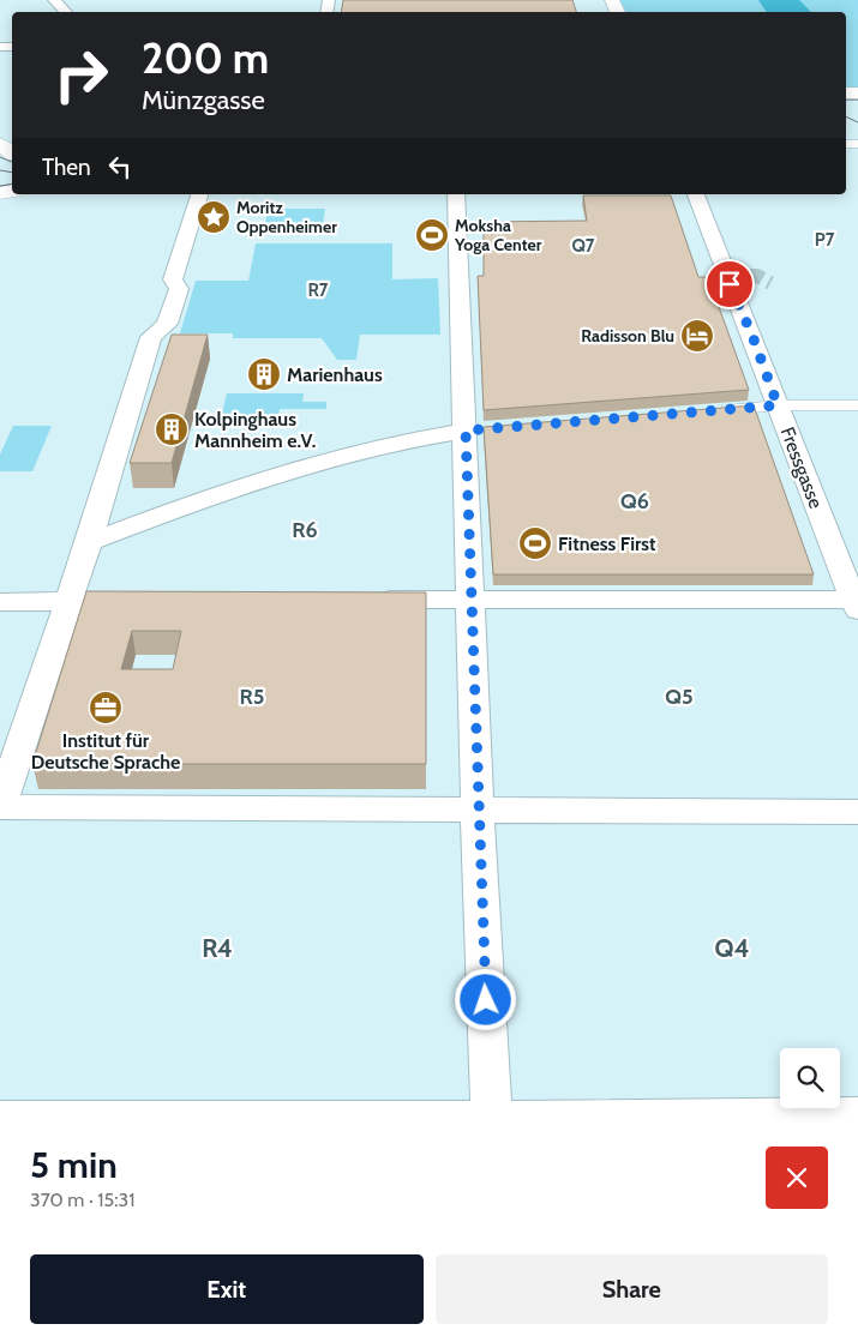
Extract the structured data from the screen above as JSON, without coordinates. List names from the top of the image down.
{
  "streets": {
    "street": ["Fressgasse"]
  },
  "districts": [
    "P7",
    "Q7",
    "R7",
    "Q6",
    "R6",
    "R5",
    "Q5",
    "R4",
    "Q4"
  ],
  "places": {
    "place": ["Moritz Oppenheimer"],
    "sports": ["Moksha Yoga Center", "Fitness First"],
    "hotel": ["Radisson Blu"],
    "building": ["Marienhaus", "Kolpinghaus Mannheim e.V."],
    "office": ["Institut für Deutsche Sprache"]
  },
  "page": {
    "turn": ["200 m", "Münzgasse"],
    "then": "Then",
    "heading": ["5 min", "370 m · 15:31"],
    "buttons": ["Exit", "Share"]
  }
}
